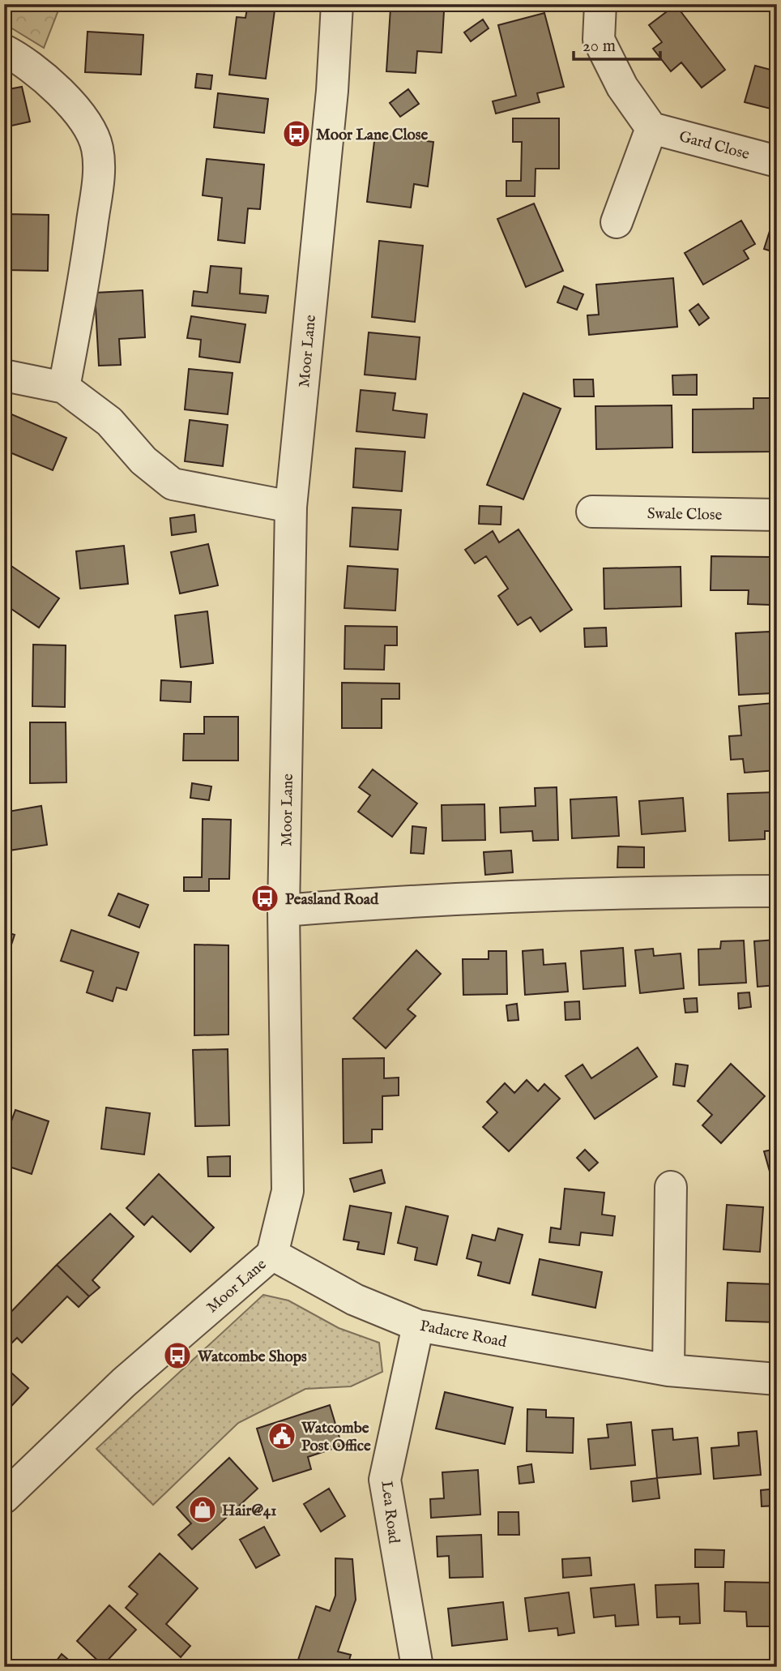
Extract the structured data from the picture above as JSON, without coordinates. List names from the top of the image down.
{
  "streets": {
    "street": [
      "Gard Close",
      "Moor Lane",
      "Swale Close",
      "Padacre Road",
      "Lea Road"
    ]
  },
  "crossings": [
    ["Moor Lane", "Padacre Road"],
    ["Padacre Road", "Lea Road"]
  ],
  "places": {
    "bus stop": ["Moor Lane Close", "Peasland Road", "Watcombe Shops"],
    "public building": ["Watcombe Post Office"],
    "shop": ["Hair@41"]
  },
  "scale_bar": "20 m"
}
